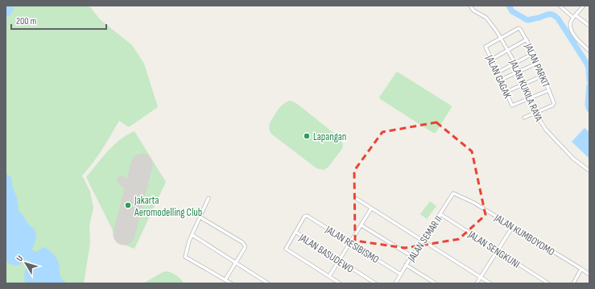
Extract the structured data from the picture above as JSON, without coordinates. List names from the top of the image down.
{
  "streets": {
    "street": [
      "JALAN PARKIT",
      "JALAN GAGAK",
      "JALAN KUKILA RAYA",
      "JALAN KUMBOYOMO",
      "JALAN SEMAR II",
      "JALAN RESIBISMO",
      "JALAN SENGKUNI",
      "JALAN BASUDEWO"
    ]
  },
  "crossings": [
    ["JALAN PARKIT", "JALAN GAGAK"],
    ["JALAN PARKIT", "JALAN KUKILA RAYA"],
    ["JALAN GAGAK", "JALAN KUKILA RAYA"],
    ["JALAN KUMBOYOMO", "JALAN SEMAR II"],
    ["JALAN SEMAR II", "JALAN RESIBISMO"],
    ["JALAN SEMAR II", "JALAN SENGKUNI"],
    ["JALAN RESIBISMO", "JALAN BASUDEWO"]
  ],
  "places": ["Lapangan", "Jakarta Aeromodelling Club"],
  "scale_bar": "200 m",
  "north": "top left"
}
